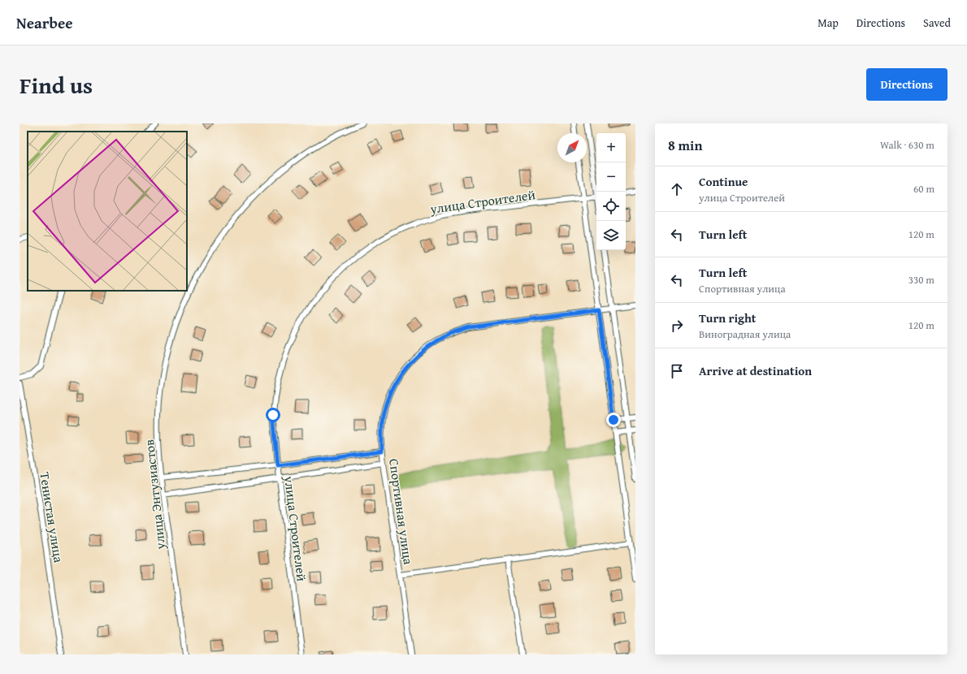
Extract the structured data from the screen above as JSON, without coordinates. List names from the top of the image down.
{
  "streets": {
    "street": [
      "улица Строителей",
      "улица Энтузиастов",
      "Спортивная улица",
      "Тенистая улица"
    ]
  },
  "north": "top right",
  "page": {
    "header": "Nearbee",
    "nav": ["Map", "Directions", "Saved"],
    "title": "Find us",
    "buttons": "Directions",
    "heading": ["8 min", "Walk · 630 m"],
    "map_buttons": ["+", "−"],
    "list": [
      ["Continue", "улица Строителей", "60 m"],
      ["Turn left", "120 m"],
      ["Turn left", "Спортивная улица", "330 m"],
      ["Turn right", "Виноградная улица", "120 m"],
      "Arrive at destination"
    ]
  }
}
